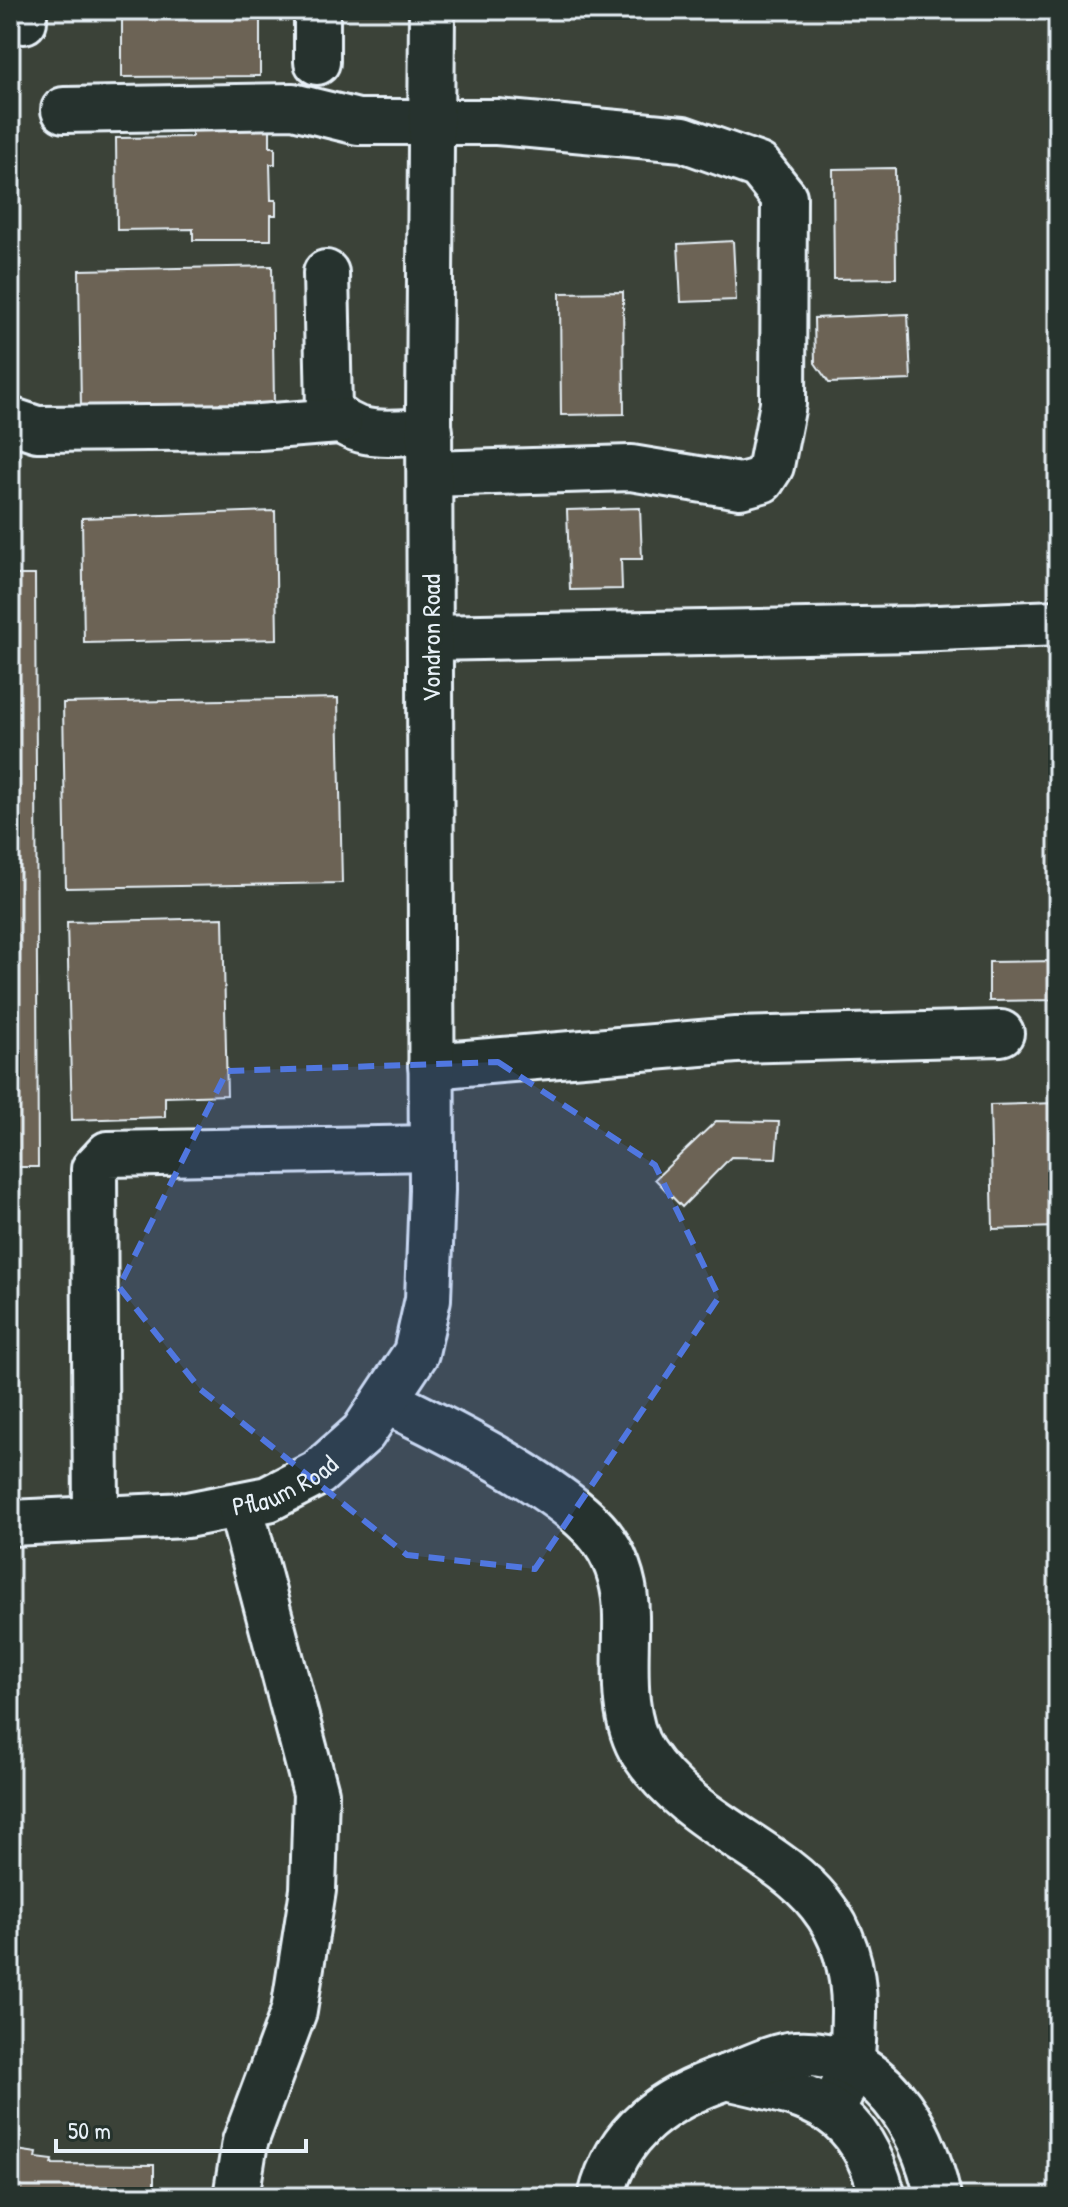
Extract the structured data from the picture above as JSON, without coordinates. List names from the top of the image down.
{
  "streets": {
    "street": ["Vondron Road", "Pflaum Road"]
  },
  "crossings": [
    ["Vondron Road", "Pflaum Road"]
  ],
  "scale_bar": "50 m"
}
